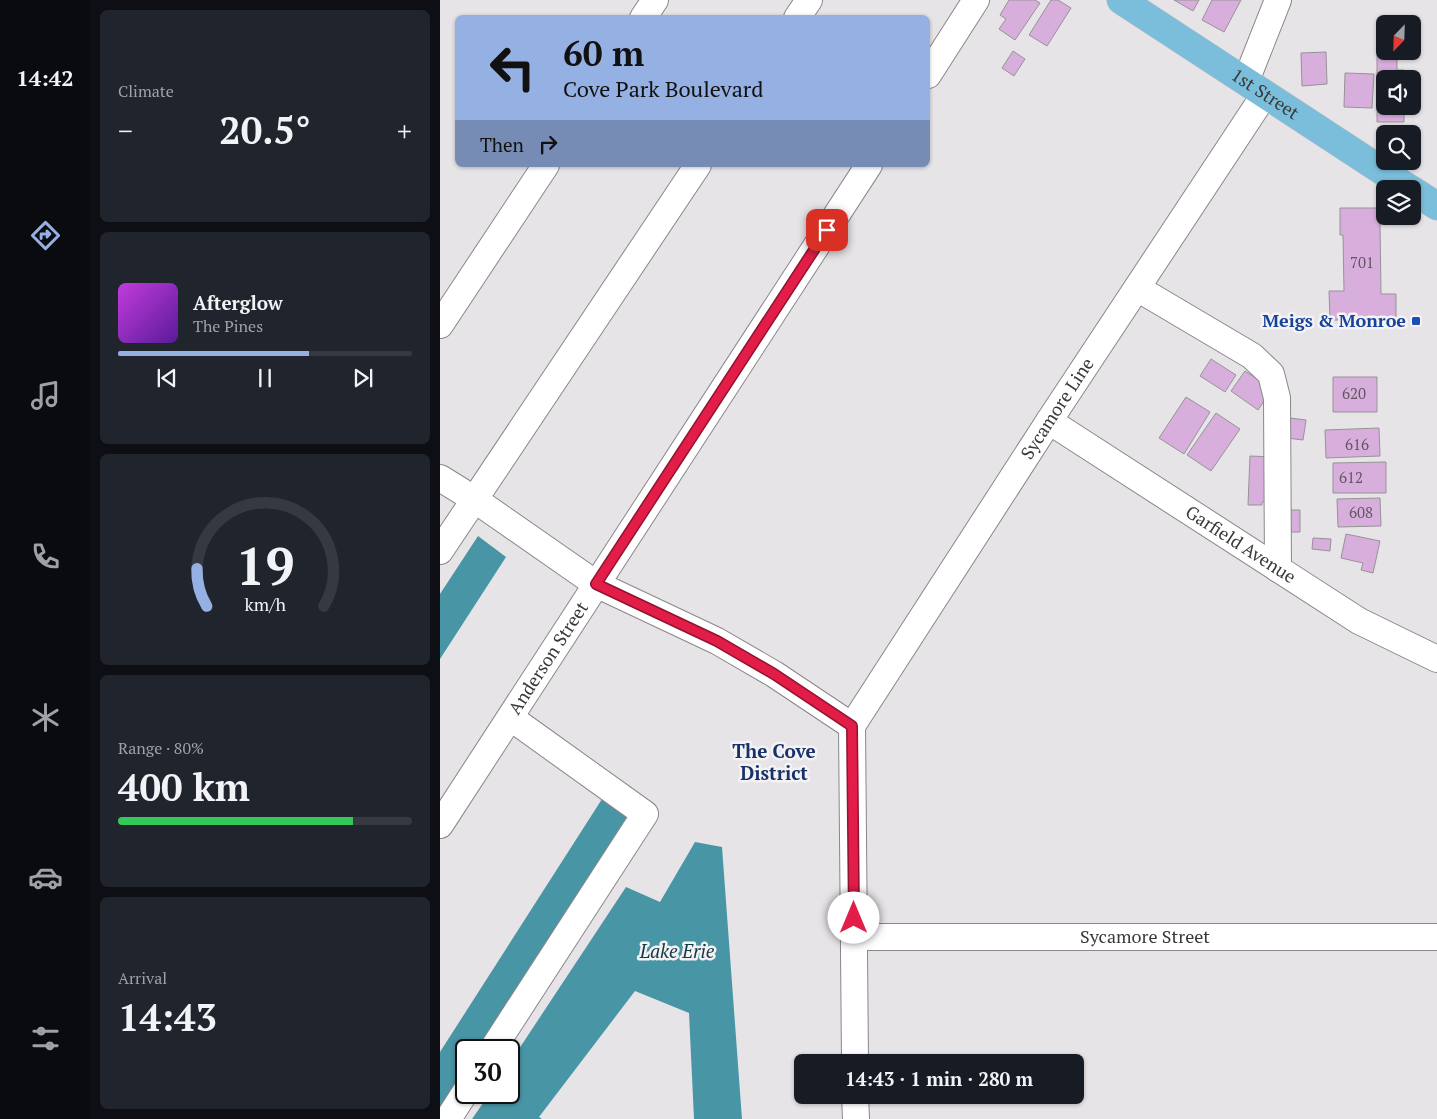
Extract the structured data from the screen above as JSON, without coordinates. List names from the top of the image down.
{
  "streets": {
    "main road": ["1st Street"],
    "street": [
      "Sycamore Line",
      "Garfield Avenue",
      "Anderson Street",
      "Sycamore Street"
    ]
  },
  "crossings": [
    ["1st Street", "Sycamore Line"],
    ["Sycamore Line", "Garfield Avenue"]
  ],
  "districts": ["The Cove District"],
  "water": ["Lake Erie"],
  "places": {
    "transit": ["Meigs & Monroe"]
  },
  "house_numbers": [
    "701",
    "620",
    "616",
    "612",
    "608"
  ],
  "north": "bottom left",
  "page": {
    "tabs": "14:42",
    "tile": [
      "Climate",
      ["Range · 80%", "400 km"],
      ["Arrival", "14:43"]
    ],
    "turn": ["60 m", "Cove Park Boulevard"],
    "heat": ["−", "20.5°", "+"],
    "then": "Then",
    "song": ["Afterglow", "The Pines"],
    "limit": "30",
    "trip": "14:43 · 1 min · 280 m",
    "gauge": ["19", "km/h"]
  }
}
